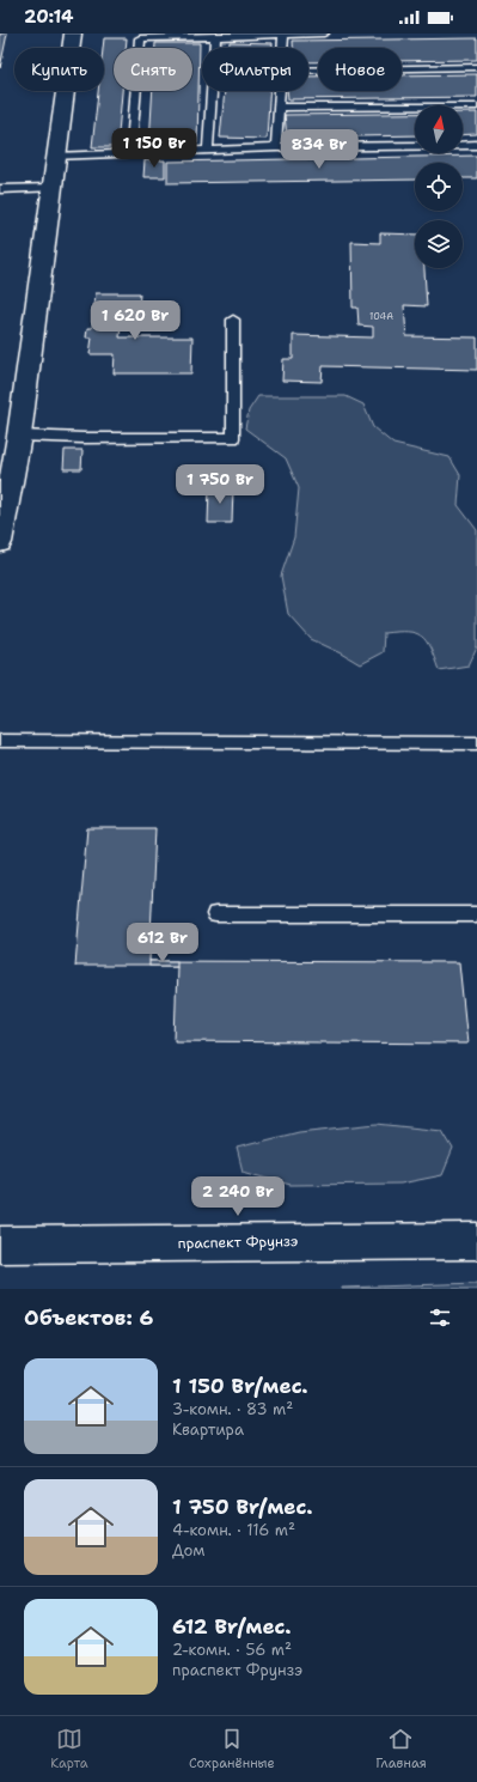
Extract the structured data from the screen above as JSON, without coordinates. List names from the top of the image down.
{
  "streets": {
    "street": ["праспект Фрунзэ"]
  },
  "house_numbers": ["104А"],
  "north": "top",
  "page": {
    "status": "20:14",
    "chip": [
      "Купить",
      "Снять",
      "Фильтры",
      "Новое"
    ],
    "price": [
      "1 150 Br",
      "834 Br",
      "1 620 Br",
      "1 750 Br",
      "612 Br",
      "2 240 Br"
    ],
    "heading": "Объектов: 6",
    "list": [
      {
        "name": "1 150 Br/мес.",
        "note": "3-комн. · 83 m² · Квартира"
      },
      {
        "name": "1 750 Br/мес.",
        "note": "4-комн. · 116 m² · Дом"
      },
      {
        "name": "612 Br/мес.",
        "note": "2-комн. · 56 m² · праспект Фрунзэ"
      }
    ],
    "tabs": ["Карта", "Сохранённые", "Главная"]
  }
}
